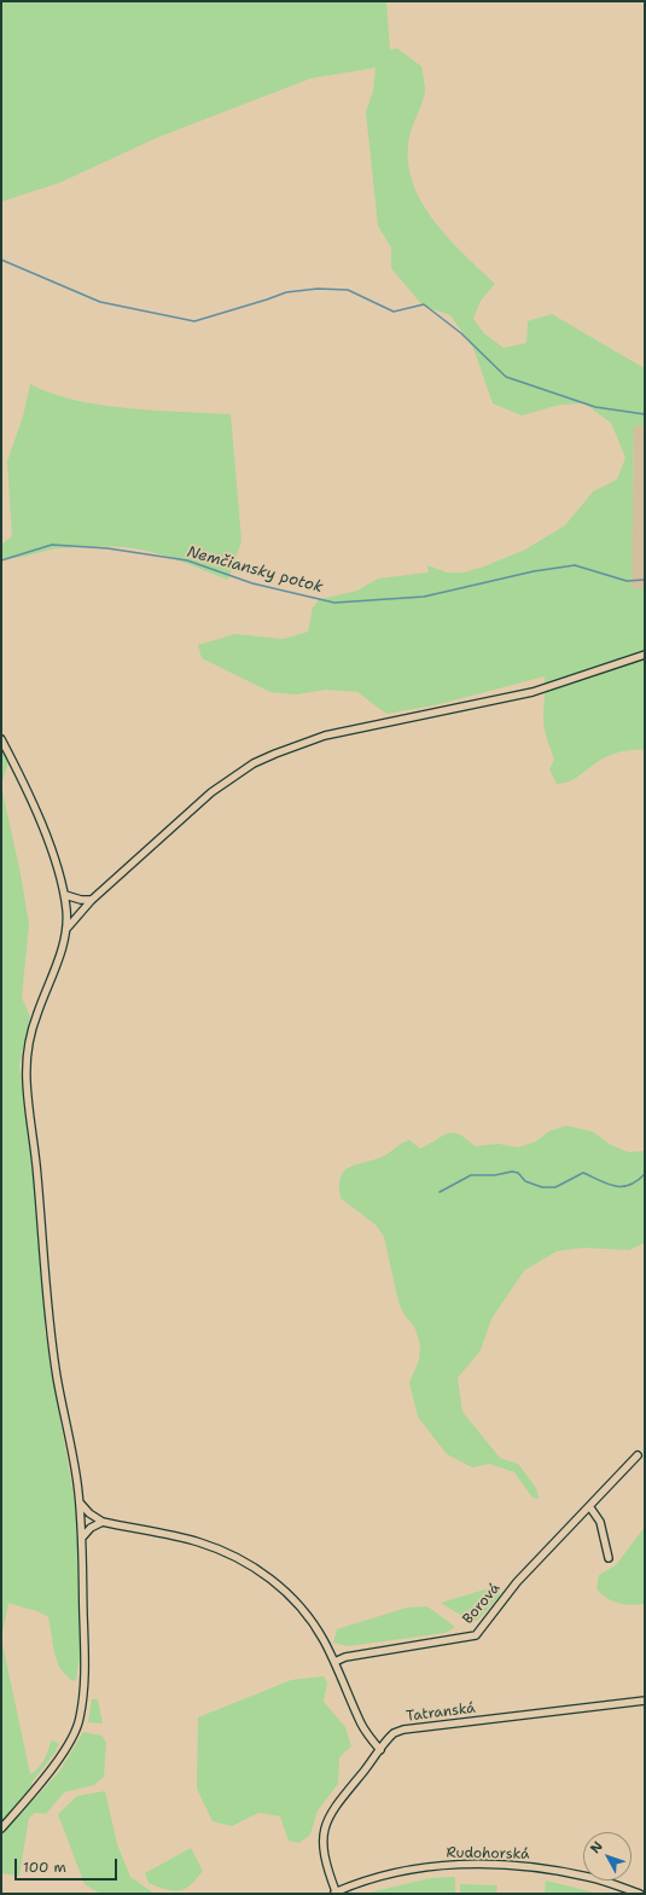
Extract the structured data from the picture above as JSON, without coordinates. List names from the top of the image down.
{
  "streets": {
    "street": ["Borová", "Tatranská", "Rudohorská"]
  },
  "crossings": [
    ["Tatranská", "Rudohorská"]
  ],
  "water": ["Nemčiansky potok"],
  "scale_bar": "100 m",
  "north": "top left"
}
